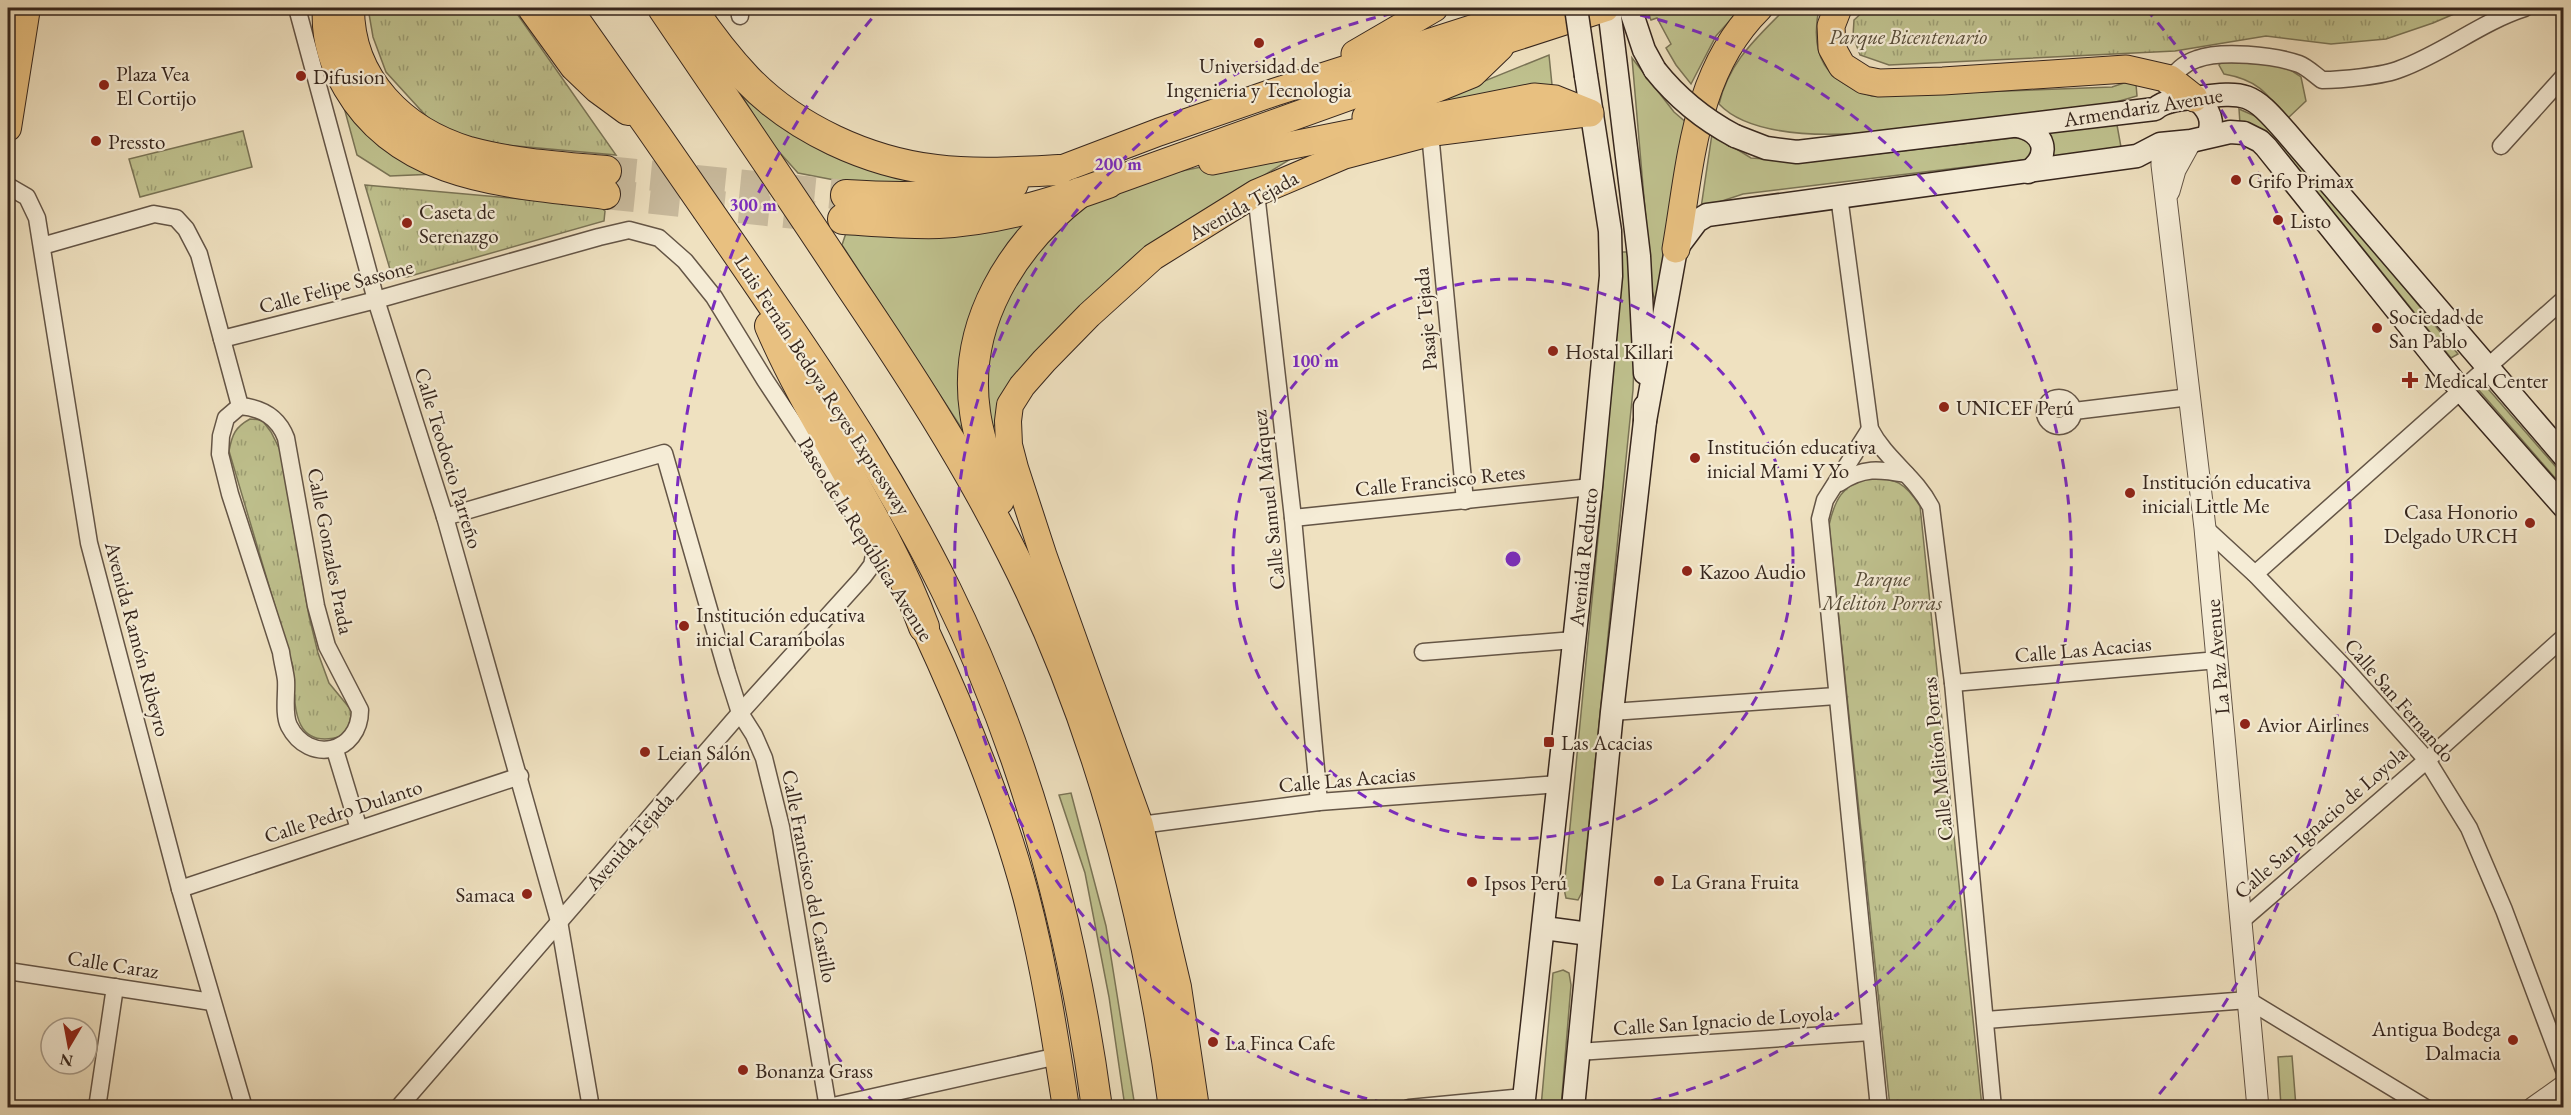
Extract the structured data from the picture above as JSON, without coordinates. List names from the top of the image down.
{
  "streets": {
    "highway": ["Luis Fernán Bedoya Reyes Expressway"],
    "main road": [
      "Armendariz Avenue",
      "Avenida Tejada",
      "Paseo de la República Avenue",
      "Avenida Reducto"
    ],
    "street": [
      "Calle Felipe Sassone",
      "Pasaje Tejada",
      "Calle Teodocio Parreño",
      "Calle Francisco Retes",
      "Calle Samuel Márquez",
      "Calle Gonzales Prada",
      "Avenida Ramón Ribeyro",
      "Calle Las Acacias",
      "La Paz Avenue",
      "Calle San Fernando",
      "Calle Melitón Porras",
      "Calle Pedro Dulanto",
      "Calle San Ignacio de Loyola",
      "Calle Francisco del Castillo",
      "Calle Caraz"
    ]
  },
  "crossings": [
    ["Armendariz Avenue", "La Paz Avenue"],
    ["Armendariz Avenue", "Calle Melitón Porras"],
    ["Avenida Tejada", "Pasaje Tejada"],
    ["Avenida Tejada", "Calle Teodocio Parreño"],
    ["Avenida Tejada", "Calle Samuel Márquez"],
    ["Avenida Tejada", "Paseo de la República Avenue"],
    ["Avenida Tejada", "Avenida Reducto"],
    ["Avenida Tejada", "Calle Las Acacias"],
    ["Avenida Tejada", "Calle Francisco del Castillo"],
    ["Calle Felipe Sassone", "Calle Teodocio Parreño"],
    ["Calle Felipe Sassone", "Paseo de la República Avenue"],
    ["Pasaje Tejada", "Calle Francisco Retes"],
    ["Calle Teodocio Parreño", "Calle Pedro Dulanto"],
    ["Calle Teodocio Parreño", "Calle Francisco del Castillo"],
    ["Calle Francisco Retes", "Calle Samuel Márquez"],
    ["Calle Francisco Retes", "Avenida Reducto"],
    ["Calle Samuel Márquez", "Calle Las Acacias"],
    ["Avenida Reducto", "Calle Las Acacias"],
    ["Avenida Ramón Ribeyro", "Calle Pedro Dulanto"],
    ["Avenida Ramón Ribeyro", "Calle Caraz"],
    ["Calle Las Acacias", "La Paz Avenue"],
    ["Calle Las Acacias", "Calle Melitón Porras"],
    ["La Paz Avenue", "Calle San Fernando"],
    ["La Paz Avenue", "Calle San Ignacio de Loyola"],
    ["Calle San Fernando", "Calle San Ignacio de Loyola"]
  ],
  "parks": ["Parque Bicentenario", "Parque Melitón Porras"],
  "places": {
    "other": [
      "Universidad de Ingenieria y Tecnologia",
      "Difusion",
      "Plaza Vea El Cortijo",
      "Pressto",
      "Grifo Primax",
      "Listo",
      "Caseta de Serenazgo",
      "Sociedad de San Pablo",
      "Hostal Killari",
      "UNICEF Perú",
      "Institución educativa inicial Mami Y Yo",
      "Institución educativa inicial Little Me",
      "Casa Honorio Delgado URCH",
      "Kazoo Audio",
      "Institución educativa inicial Carambolas",
      "Avior Airlines",
      "Leian Salón",
      "La Grana Fruita",
      "Ipsos Perú",
      "Samaca",
      "Antigua Bodega Dalmacia",
      "La Finca Cafe",
      "Bonanza Grass"
    ],
    "health": ["Medical Center"],
    "transit": ["Las Acacias"]
  },
  "north": "bottom",
  "rings": ["200 m", "300 m", "100 m"]
}
